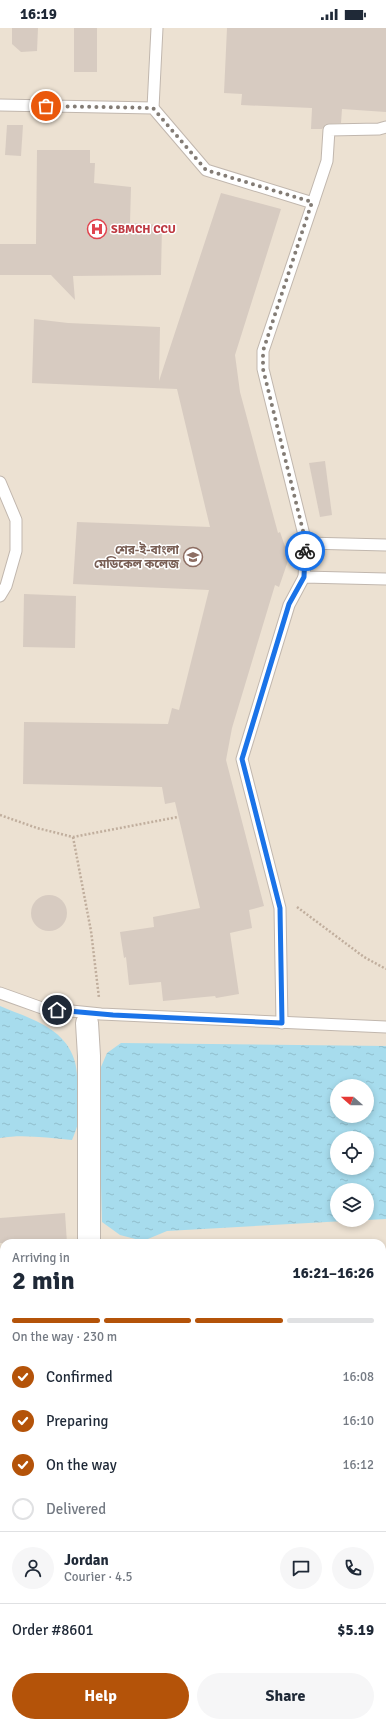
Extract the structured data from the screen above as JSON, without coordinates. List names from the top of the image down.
{
  "places": {
    "hospital": ["SBMCH CCU"],
    "school or university": ["শের-ই-বাংলা মেডিকেল কলেজ"]
  },
  "north": "left",
  "page": {
    "status": "16:19",
    "heading": ["2 min", "Arriving in", "16:21–16:26"],
    "panel": [
      "Jordan",
      "Courier · 4.5",
      "Order #8601",
      "$5.19"
    ],
    "bar": "On the way · 230 m",
    "list": [
      ["Confirmed", "16:08"],
      ["Preparing", "16:10"],
      ["On the way", "16:12"],
      "Delivered"
    ],
    "buttons": ["Help", "Share"]
  }
}
